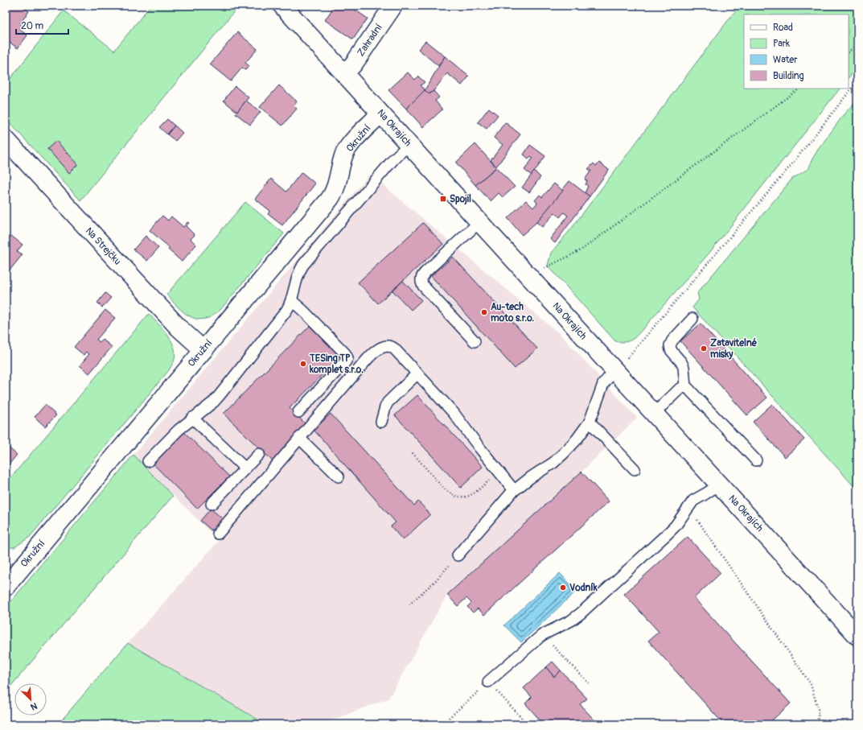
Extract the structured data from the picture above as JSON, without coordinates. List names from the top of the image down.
{
  "streets": {
    "street": [
      "Zahradní",
      "Na Okrajích",
      "Okružní",
      "Na Strejčku"
    ]
  },
  "crossings": [
    ["Zahradní", "Na Okrajích"],
    ["Na Okrajích", "Okružní"],
    ["Okružní", "Na Strejčku"]
  ],
  "places": {
    "transit": ["Spojil"],
    "other": [
      "Au-tech moto s.r.o.",
      "Zatavitelné misky",
      "TESing TP komplet s.r.o.",
      "Vodník"
    ]
  },
  "legend": [
    "Road",
    "Park",
    "Water",
    "Building"
  ],
  "scale_bar": "20 m",
  "north": "bottom right"
}
